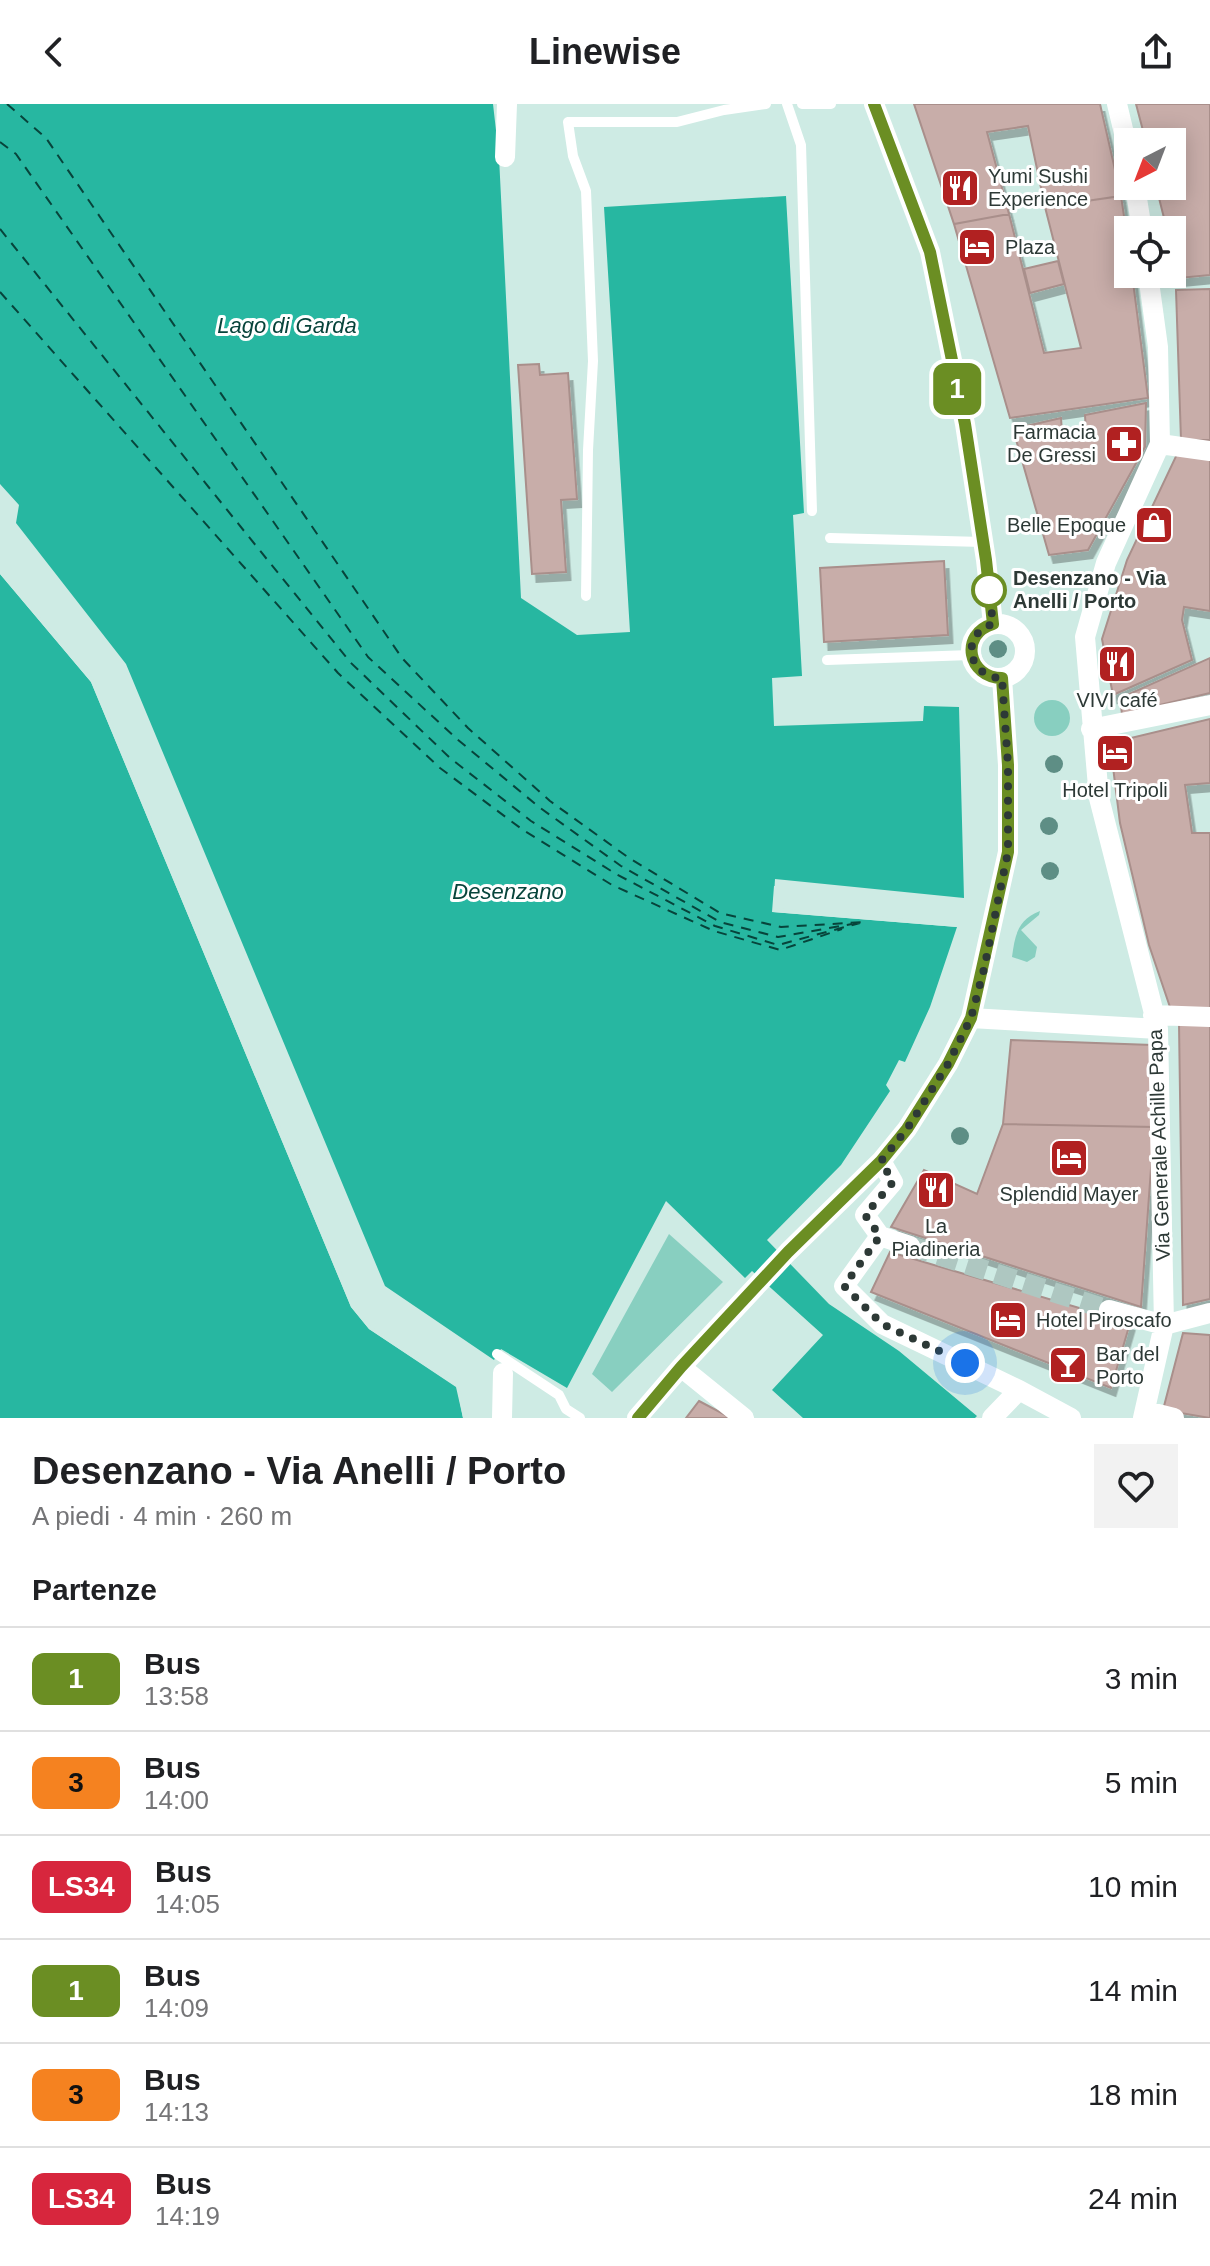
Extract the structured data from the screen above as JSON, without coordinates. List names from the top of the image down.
{
  "streets": {
    "street": ["Via Generale Achille Papa"]
  },
  "water": ["Lago di Garda", "Desenzano"],
  "places": {
    "restaurant": ["Yumi Sushi Experience", "VIVI café", "La Piadineria"],
    "hotel": [
      "Plaza",
      "Hotel Tripoli",
      "Splendid Mayer",
      "Hotel Piroscafo"
    ],
    "pharmacy": ["Farmacia De Gressi"],
    "shop": ["Belle Epoque"],
    "other": ["Desenzano - Via Anelli / Porto"],
    "bar": ["Bar del Porto"]
  },
  "lines": ["bus line 1"],
  "north": "bottom left",
  "page": {
    "header": "Linewise",
    "on_map": "1",
    "heading": [
      ["Desenzano - Via Anelli / Porto", "A piedi · 4 min · 260 m"],
      "Partenze"
    ],
    "list": [
      {
        "mark": "1",
        "name": "Bus",
        "note": "13:58",
        "value": "3 min"
      },
      {
        "mark": "3",
        "name": "Bus",
        "note": "14:00",
        "value": "5 min"
      },
      {
        "mark": "LS34",
        "name": "Bus",
        "note": "14:05",
        "value": "10 min"
      },
      {
        "mark": "1",
        "name": "Bus",
        "note": "14:09",
        "value": "14 min"
      },
      {
        "mark": "3",
        "name": "Bus",
        "note": "14:13",
        "value": "18 min"
      },
      {
        "mark": "LS34",
        "name": "Bus",
        "note": "14:19",
        "value": "24 min"
      }
    ]
  }
}
